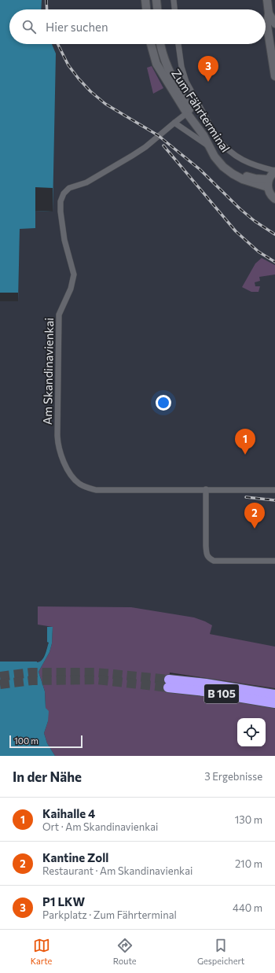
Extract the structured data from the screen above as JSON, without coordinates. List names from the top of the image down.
{
  "streets": {
    "highway": ["B 105"],
    "street": ["Zum Fährterminal", "Am Skandinavienkai"]
  },
  "crossings": [
    ["Zum Fährterminal", "Am Skandinavienkai"]
  ],
  "scale_bar": "100 m",
  "page": {
    "search": "Hier suchen",
    "pins": ["3", "1", "2"],
    "scale": "100 m",
    "heading": ["In der Nähe", "3 Ergebnisse"],
    "list": [
      {
        "mark": "1",
        "name": "Kaihalle 4",
        "note": "Ort · Am Skandinavienkai",
        "value": "130 m"
      },
      {
        "mark": "2",
        "name": "Kantine Zoll",
        "note": "Restaurant · Am Skandinavienkai",
        "value": "210 m"
      },
      {
        "mark": "3",
        "name": "P1 LKW",
        "note": "Parkplatz · Zum Fährterminal",
        "value": "440 m"
      }
    ],
    "nav": ["Karte", "Route", "Gespeichert"]
  }
}
